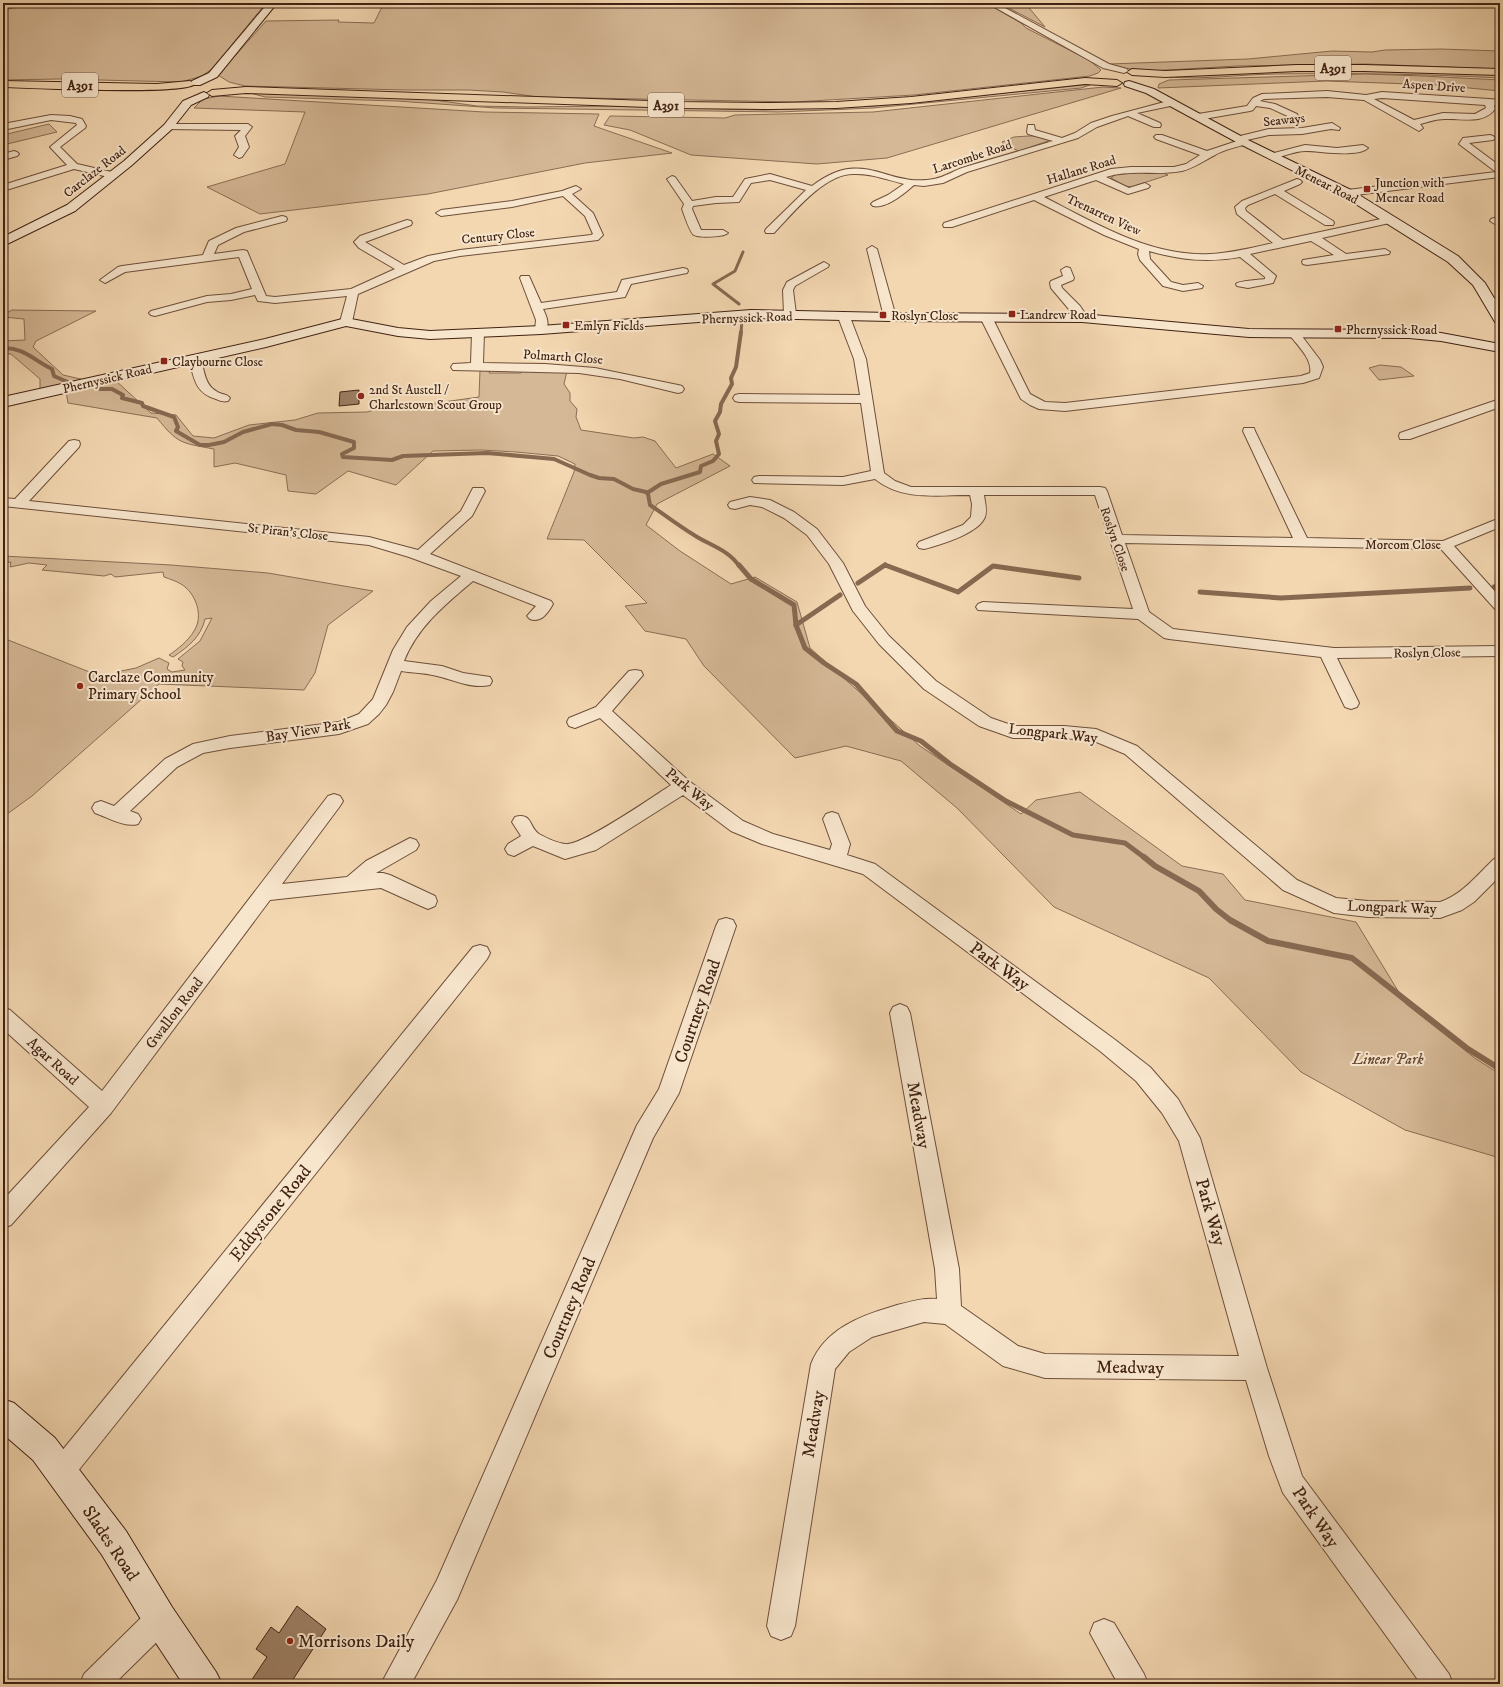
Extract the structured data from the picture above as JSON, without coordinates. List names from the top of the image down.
{
  "streets": {
    "highway": ["A391"],
    "street": [
      "Aspen Drive",
      "Seaways",
      "Larcombe Road",
      "Hallane Road",
      "Carclaze Road",
      "Menear Road",
      "Trenarren View",
      "Century Close",
      "Phernyssick Road",
      "Polmarth Close",
      "St Piran's Close",
      "Roslyn Close",
      "Morcom Close",
      "Bay View Park",
      "Longpark Way",
      "Park Way",
      "Courtney Road",
      "Gwallon Road",
      "Agar Road",
      "Meadway",
      "Eddystone Road",
      "Slades Road"
    ]
  },
  "crossings": [
    ["A391", "Carclaze Road"],
    ["A391", "Menear Road"],
    ["Seaways", "Hallane Road"],
    ["Seaways", "Menear Road"],
    ["Larcombe Road", "Menear Road"],
    ["Hallane Road", "Menear Road"],
    ["Hallane Road", "Trenarren View"],
    ["Menear Road", "Trenarren View"],
    ["St Piran's Close", "Bay View Park"],
    ["Roslyn Close", "Morcom Close"],
    ["Park Way", "Meadway"],
    ["Gwallon Road", "Agar Road"],
    ["Eddystone Road", "Slades Road"]
  ],
  "parks": ["Linear Park"],
  "places": {
    "transit": [
      "Junction with Menear Road",
      "Landrew Road",
      "Roslyn Close",
      "Emlyn Fields",
      "Phernyssick Road",
      "Claybourne Close"
    ],
    "other": ["2nd St Austell / Charlestown Scout Group", "Carclaze Community Primary School", "Morrisons Daily"]
  }
}
